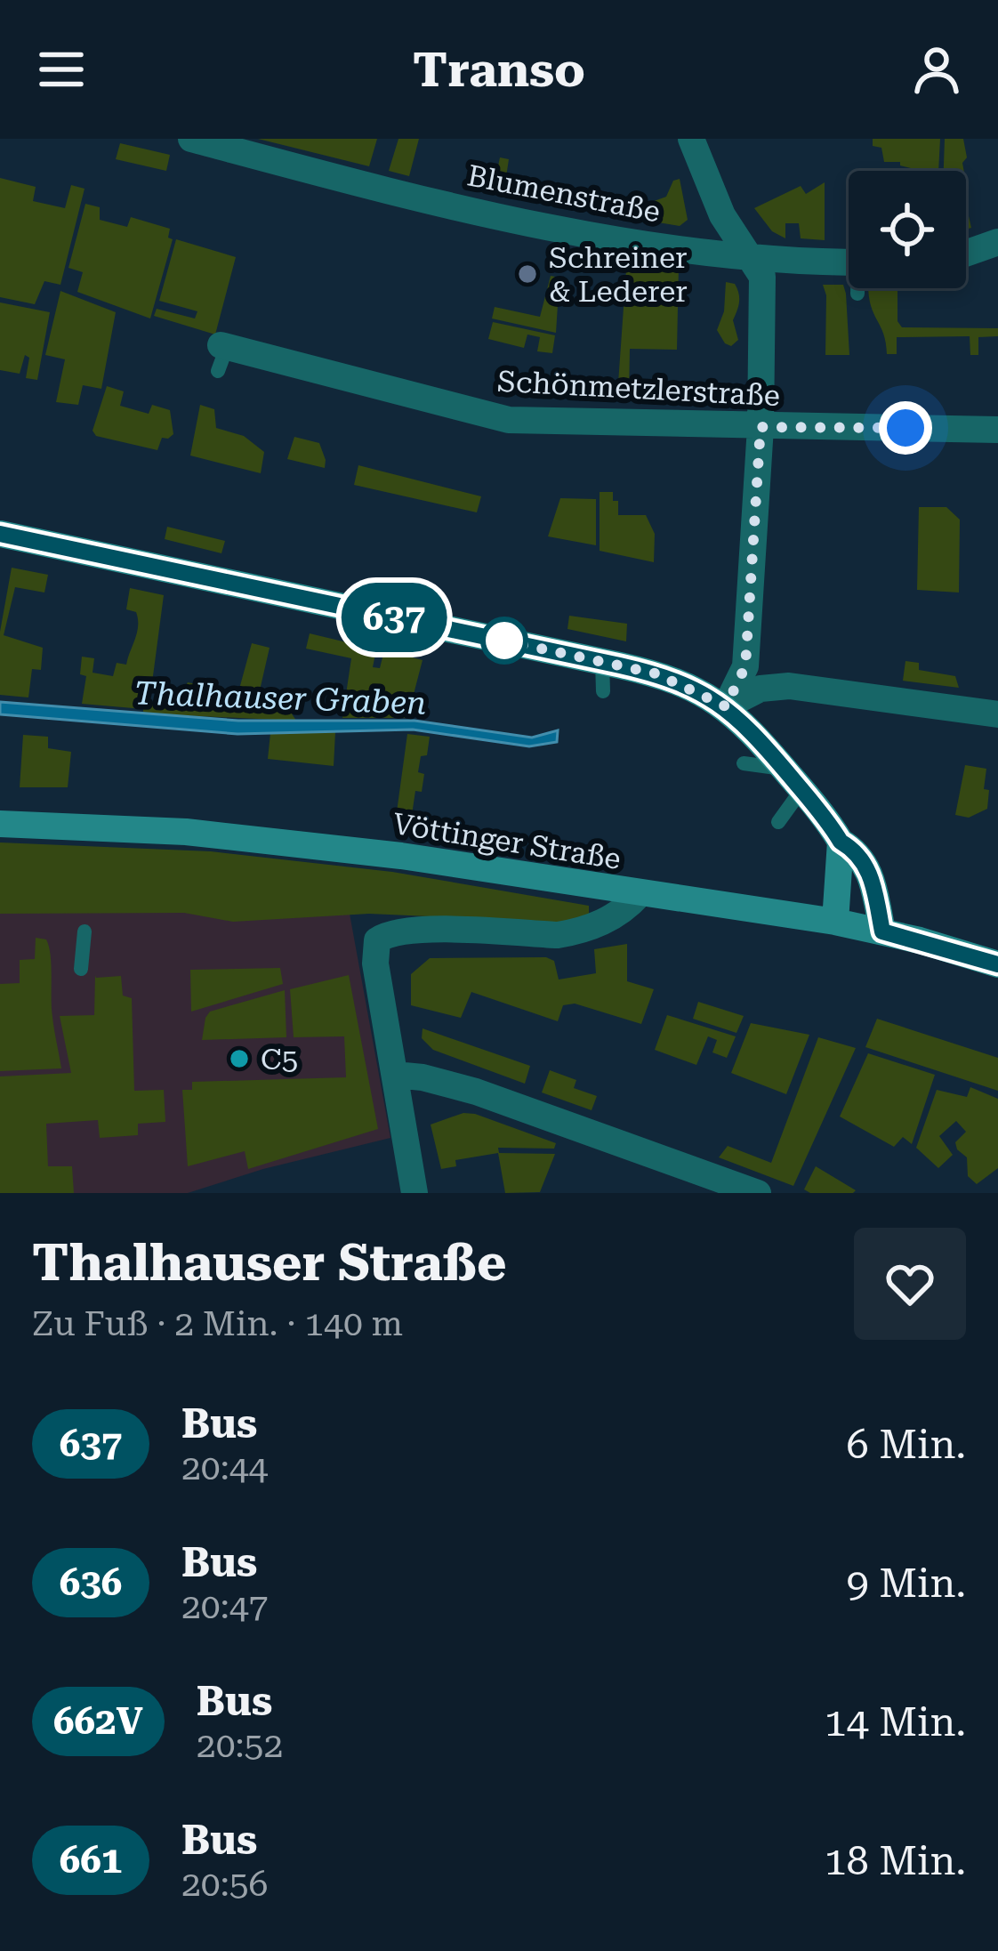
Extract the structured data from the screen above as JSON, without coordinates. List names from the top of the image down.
{
  "streets": {
    "main road": ["Vöttinger Straße"],
    "street": ["Blumenstraße", "Schönmetzlerstraße"]
  },
  "water": ["Thalhauser Graben"],
  "places": ["Schreiner & Lederer", "C5"],
  "lines": ["bus line 637"],
  "page": {
    "header": "Transo",
    "on_map": "637",
    "heading": ["Thalhauser Straße", "Zu Fuß · 2 Min. · 140 m"],
    "list": [
      {
        "mark": "637",
        "name": "Bus",
        "note": "20:44",
        "value": "6 Min."
      },
      {
        "mark": "636",
        "name": "Bus",
        "note": "20:47",
        "value": "9 Min."
      },
      {
        "mark": "662V",
        "name": "Bus",
        "note": "20:52",
        "value": "14 Min."
      },
      {
        "mark": "661",
        "name": "Bus",
        "note": "20:56",
        "value": "18 Min."
      }
    ]
  }
}
